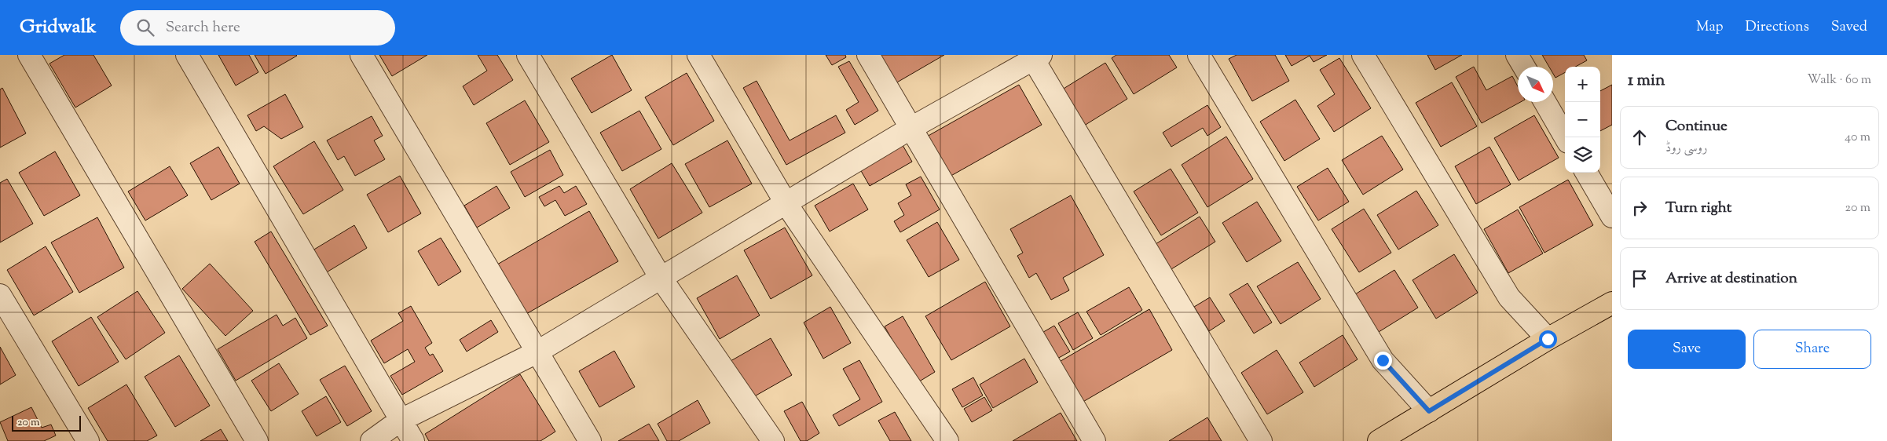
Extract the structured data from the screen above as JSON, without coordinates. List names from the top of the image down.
{
  "scale_bar": "20 m",
  "north": "bottom right",
  "page": {
    "header": "Gridwalk",
    "search": "Search here",
    "nav": ["Map", "Directions", "Saved"],
    "heading": ["1 min", "Walk · 60 m"],
    "map_buttons": ["+", "−"],
    "list": [
      ["Continue", "روسی روڈ", "40 m"],
      ["Turn right", "20 m"],
      "Arrive at destination"
    ],
    "buttons": ["Save", "Share"],
    "scale": "20 m"
  }
}
